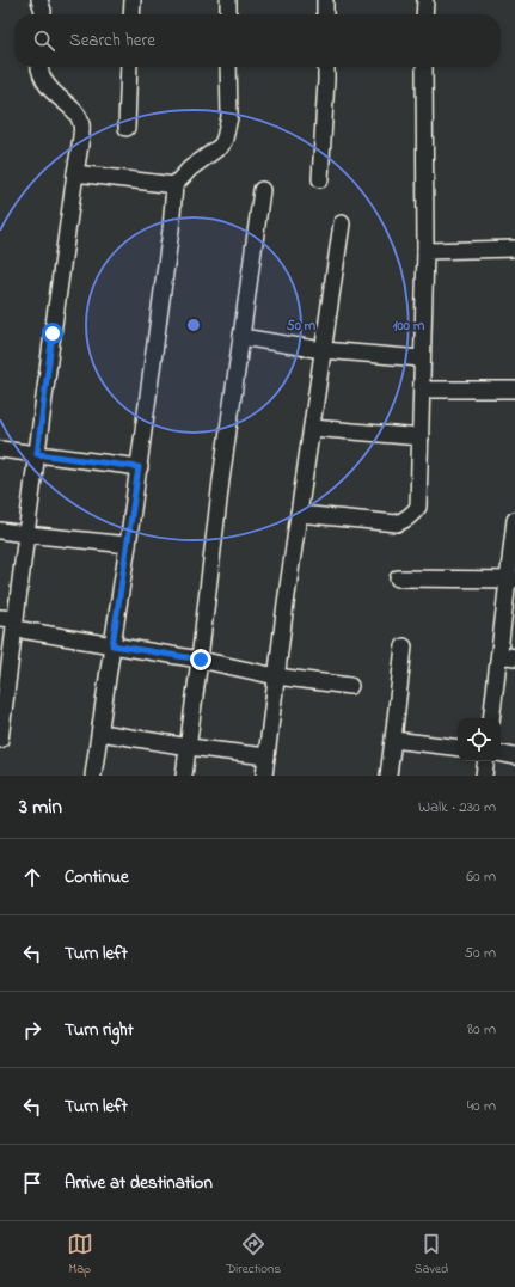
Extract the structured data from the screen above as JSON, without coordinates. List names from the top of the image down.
{
  "page": {
    "search": "Search here",
    "heading": ["3 min", "Walk · 230 m"],
    "list": [
      ["Continue", "60 m"],
      ["Turn left", "50 m"],
      ["Turn right", "80 m"],
      ["Turn left", "40 m"],
      "Arrive at destination"
    ],
    "nav": ["Map", "Directions", "Saved"]
  },
  "rings": ["50 m", "100 m"]
}
